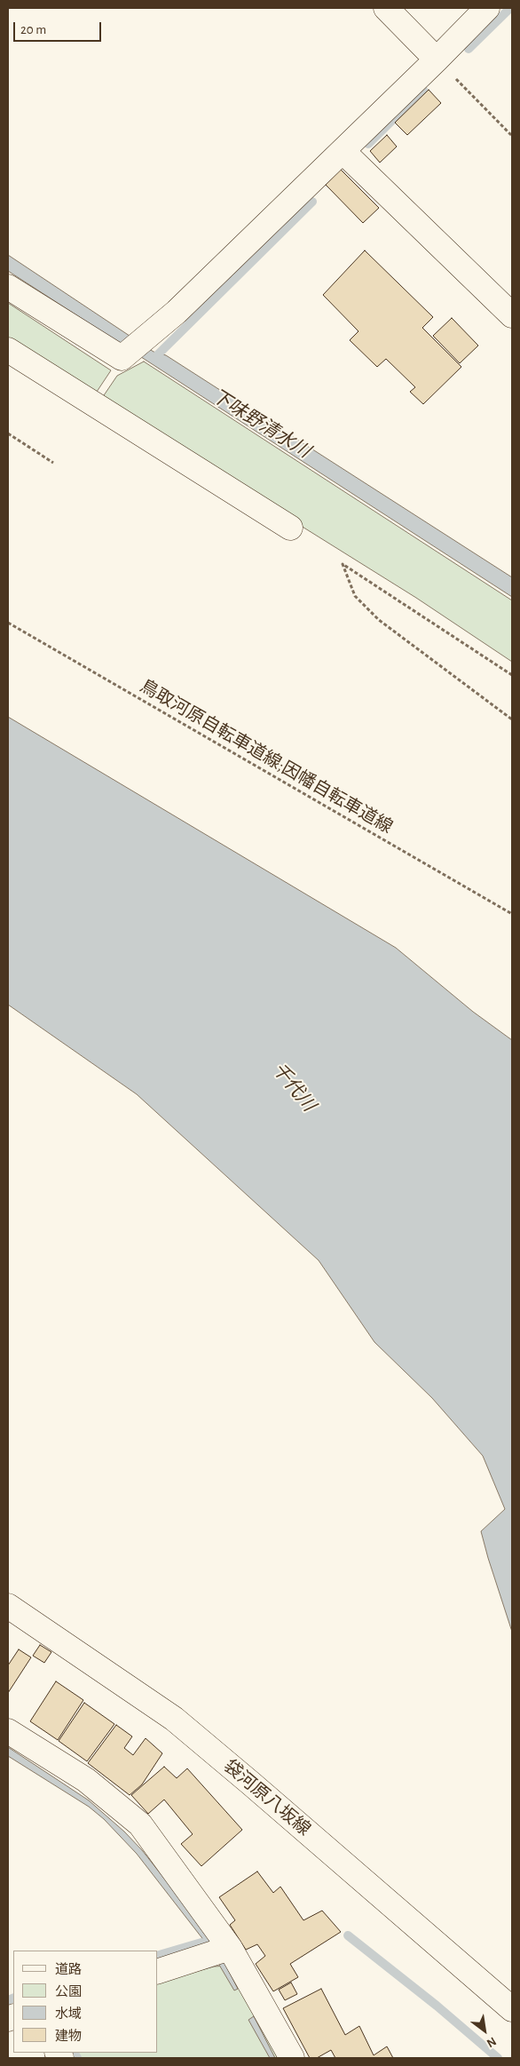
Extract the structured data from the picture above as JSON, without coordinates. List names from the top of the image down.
{
  "streets": {
    "street": ["袋河原八坂線"],
    "path": ["鳥取河原自転車道線;因幡自転車道線"]
  },
  "water": ["下味野清水川", "千代川"],
  "legend": [
    "道路",
    "公園",
    "水域",
    "建物"
  ],
  "scale_bar": "20 m",
  "north": "bottom right"
}
